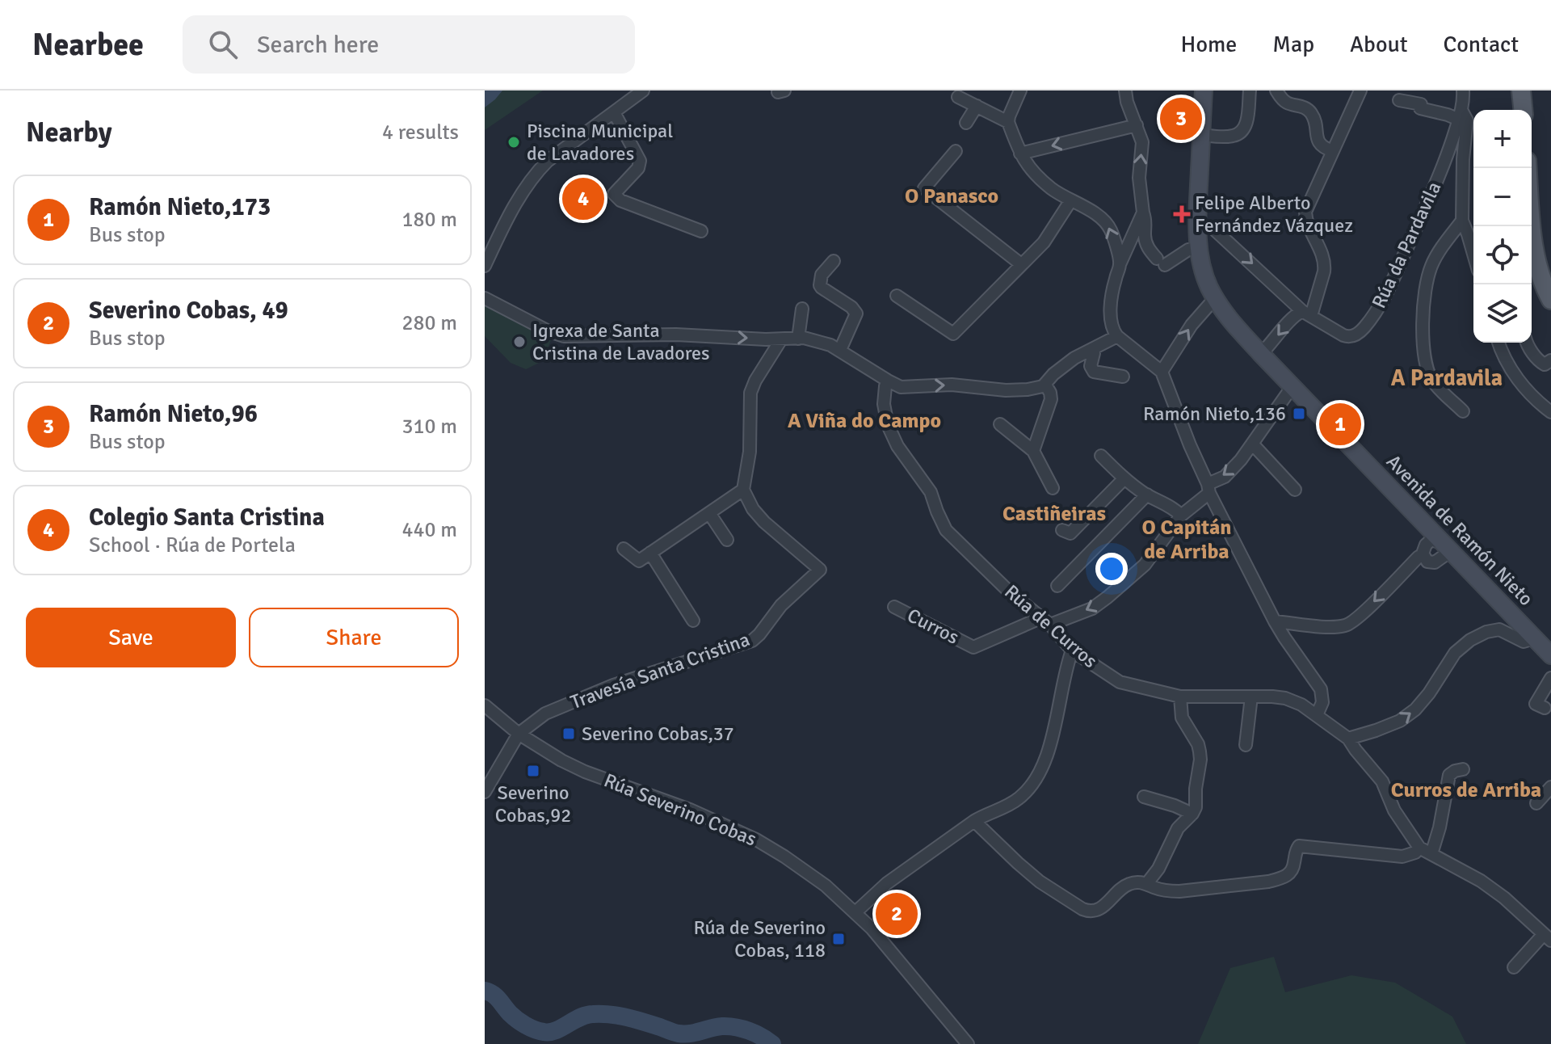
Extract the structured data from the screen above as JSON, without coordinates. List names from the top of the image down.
{
  "streets": {
    "main road": ["Avenida de Ramón Nieto"],
    "street": [
      "Rúa da Pardavila",
      "Curros",
      "Rúa de Curros",
      "Travesía Santa Cristina",
      "Rúa Severino Cobas"
    ]
  },
  "crossings": [
    ["Rúa da Pardavila", "Avenida de Ramón Nieto"],
    ["Curros", "Rúa de Curros"],
    ["Travesía Santa Cristina", "Rúa Severino Cobas"]
  ],
  "districts": [
    "O Panasco",
    "A Pardavila",
    "A Viña do Campo",
    "Castiñeiras",
    "O Capitán de Arriba",
    "Curros de Arriba"
  ],
  "places": {
    "other": ["Piscina Municipal de Lavadores", "Igrexa de Santa Cristina de Lavadores"],
    "health": ["Felipe Alberto Fernández Vázquez"],
    "transit": [
      "Ramón Nieto,136",
      "Severino Cobas,37",
      "Severino Cobas,92",
      "Rúa de Severino Cobas, 118"
    ]
  },
  "page": {
    "header": "Nearbee",
    "search": "Search here",
    "nav": [
      "Home",
      "Map",
      "About",
      "Contact"
    ],
    "heading": ["Nearby", "4 results"],
    "pins": [
      "3",
      "4",
      "1",
      "2"
    ],
    "map_buttons": ["+", "−"],
    "list": [
      {
        "mark": "1",
        "name": "Ramón Nieto,173",
        "note": "Bus stop",
        "value": "180 m"
      },
      {
        "mark": "2",
        "name": "Severino Cobas, 49",
        "note": "Bus stop",
        "value": "280 m"
      },
      {
        "mark": "3",
        "name": "Ramón Nieto,96",
        "note": "Bus stop",
        "value": "310 m"
      },
      {
        "mark": "4",
        "name": "Colegio Santa Cristina",
        "note": "School · Rúa de Portela",
        "value": "440 m"
      }
    ],
    "buttons": ["Save", "Share"]
  }
}
